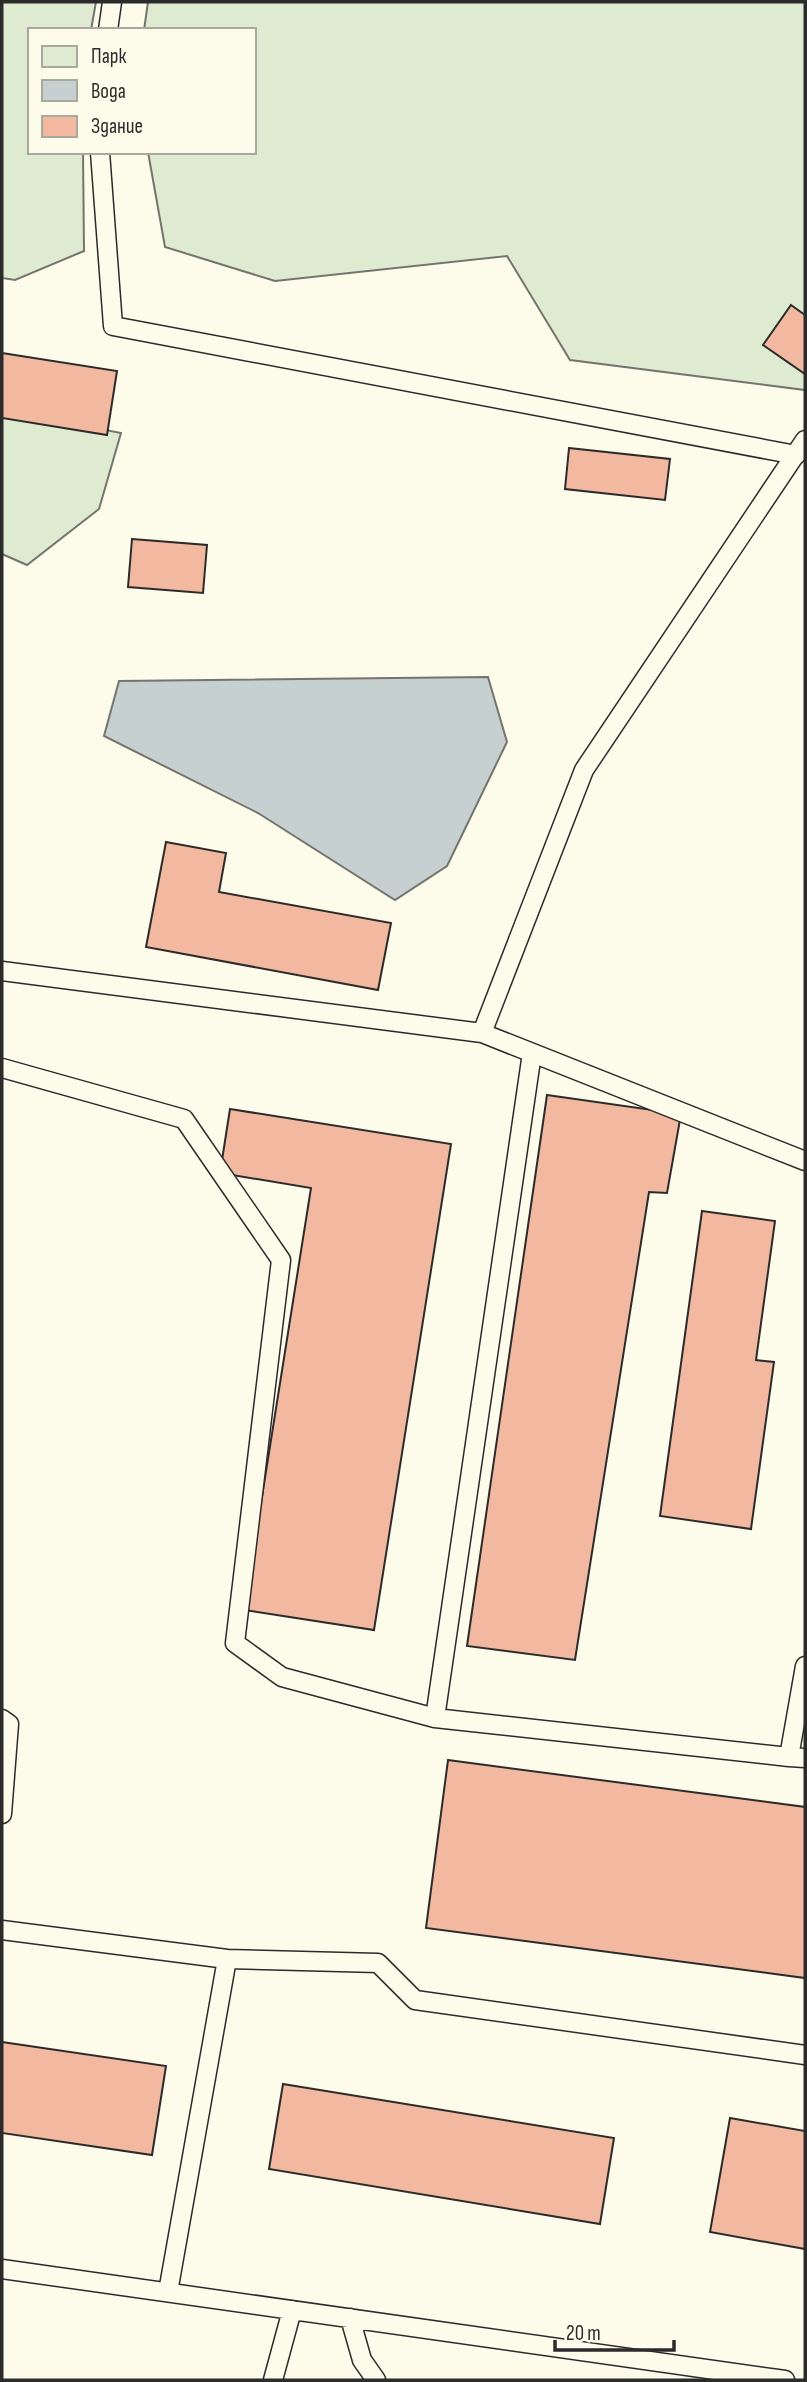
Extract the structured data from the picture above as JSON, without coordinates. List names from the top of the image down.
{
  "legend": ["Парк", "Вода", "Здание"],
  "scale_bar": "20 m"
}
